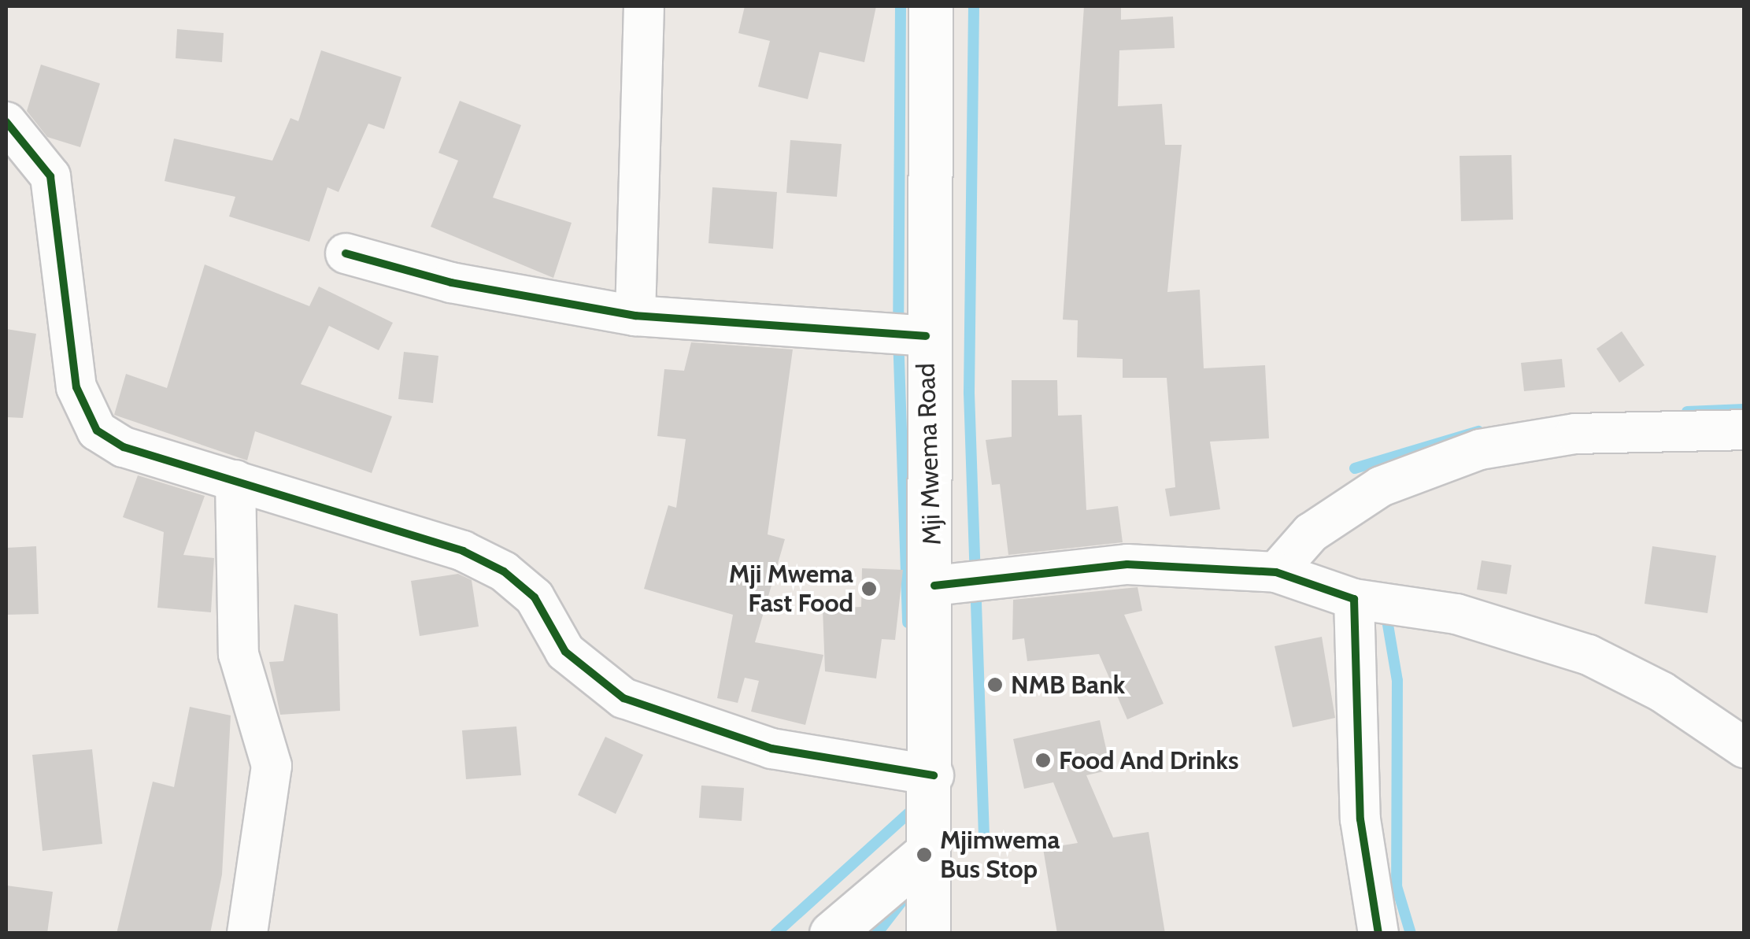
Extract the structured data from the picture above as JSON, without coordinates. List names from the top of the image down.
{
  "streets": {
    "main road": ["Mji Mwema Road"]
  },
  "places": [
    "Mji Mwema Fast Food",
    "NMB Bank",
    "Food And Drinks",
    "Mjimwema Bus Stop"
  ]
}
